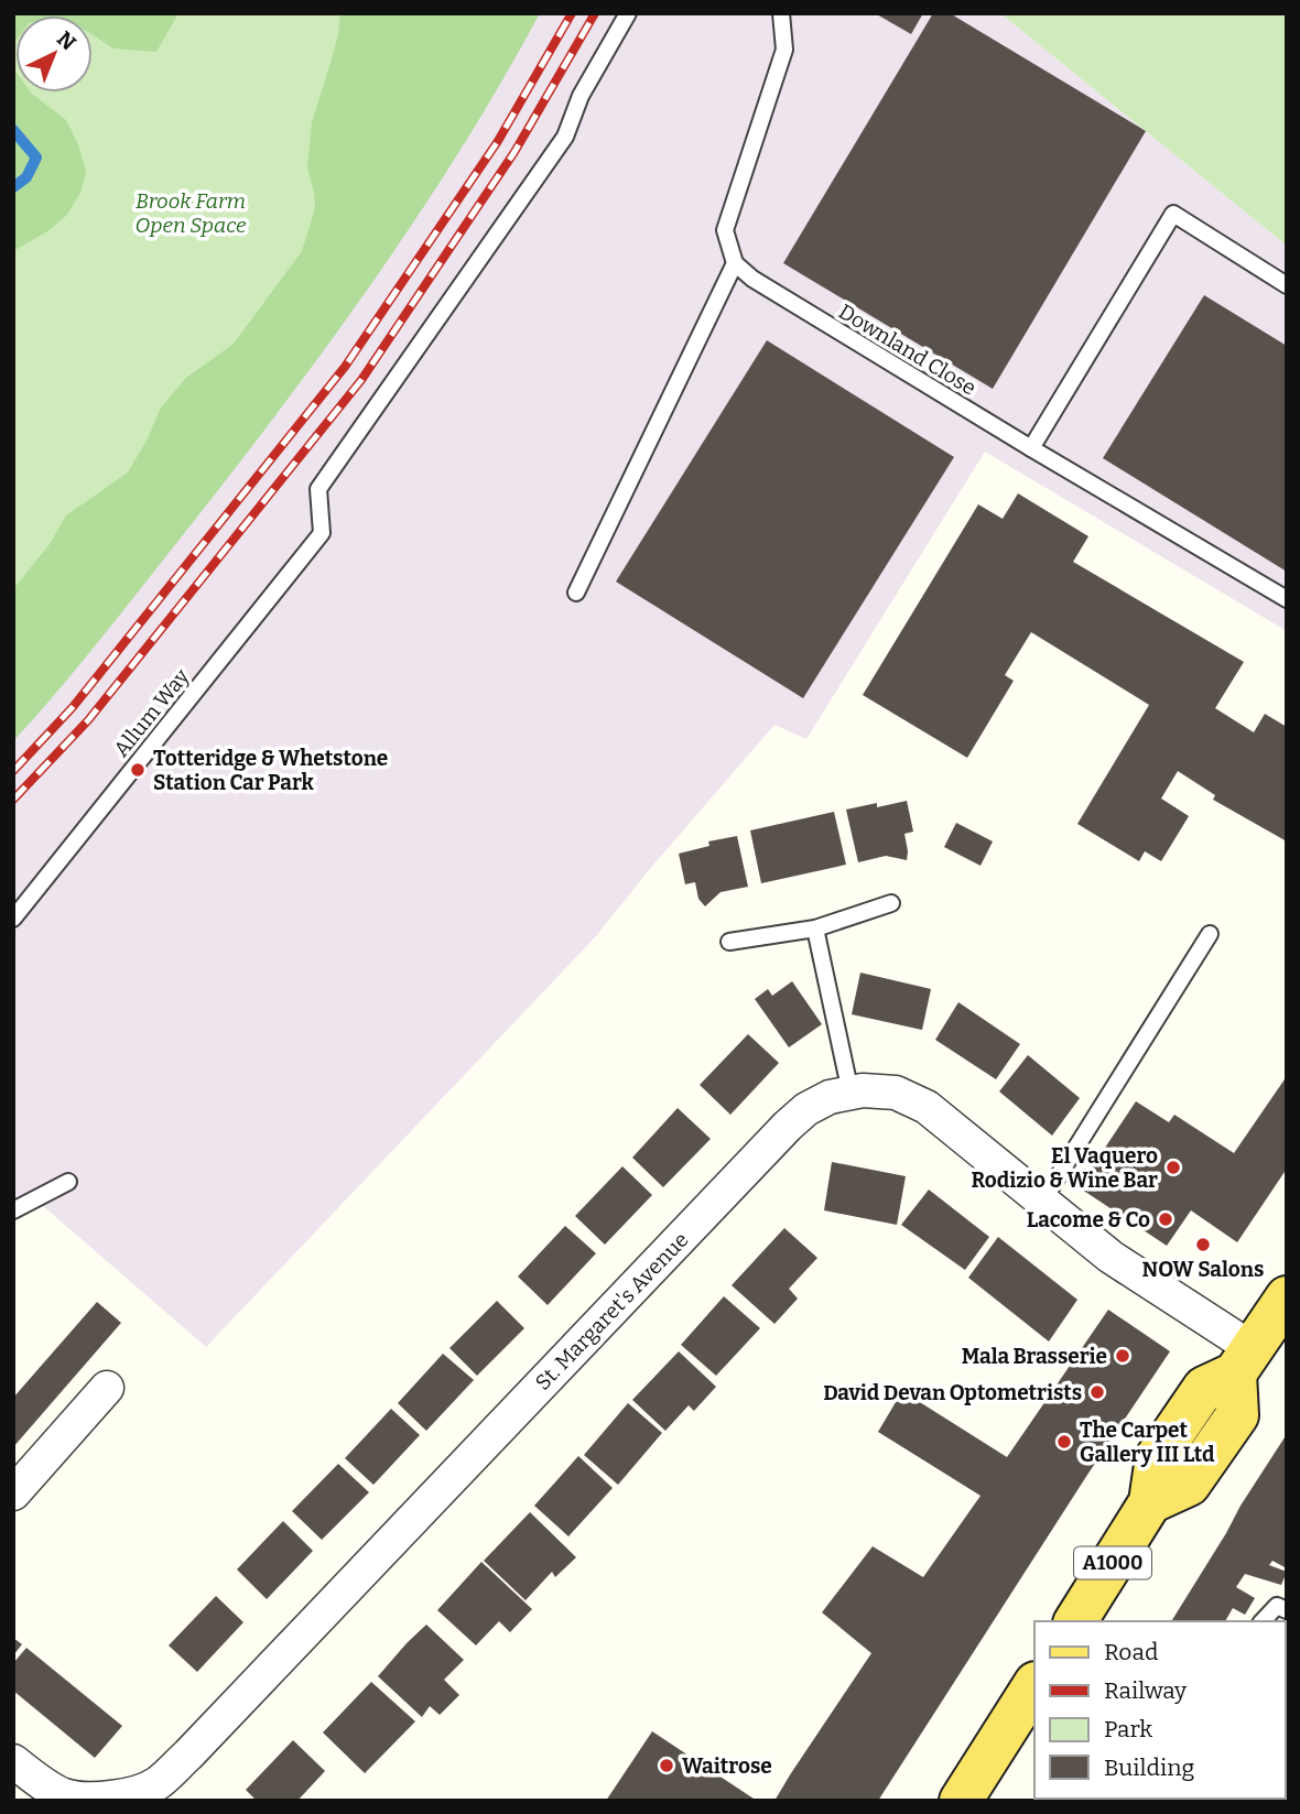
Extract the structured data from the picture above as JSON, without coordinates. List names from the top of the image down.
{
  "streets": {
    "main road": ["A1000"],
    "street": ["St. Margaret's Avenue"],
    "lane": ["Downland Close", "Allum Way"]
  },
  "crossings": [
    ["St. Margaret's Avenue", "A1000"]
  ],
  "parks": ["Brook Farm Open Space"],
  "places": [
    "Totteridge & Whetstone Station Car Park",
    "El Vaquero Rodizio & Wine Bar",
    "Lacome & Co",
    "NOW Salons",
    "Mala Brasserie",
    "David Devan Optometrists",
    "The Carpet Gallery III Ltd",
    "Waitrose"
  ],
  "legend": [
    "Road",
    "Railway",
    "Park",
    "Building"
  ],
  "north": "top right"
}
